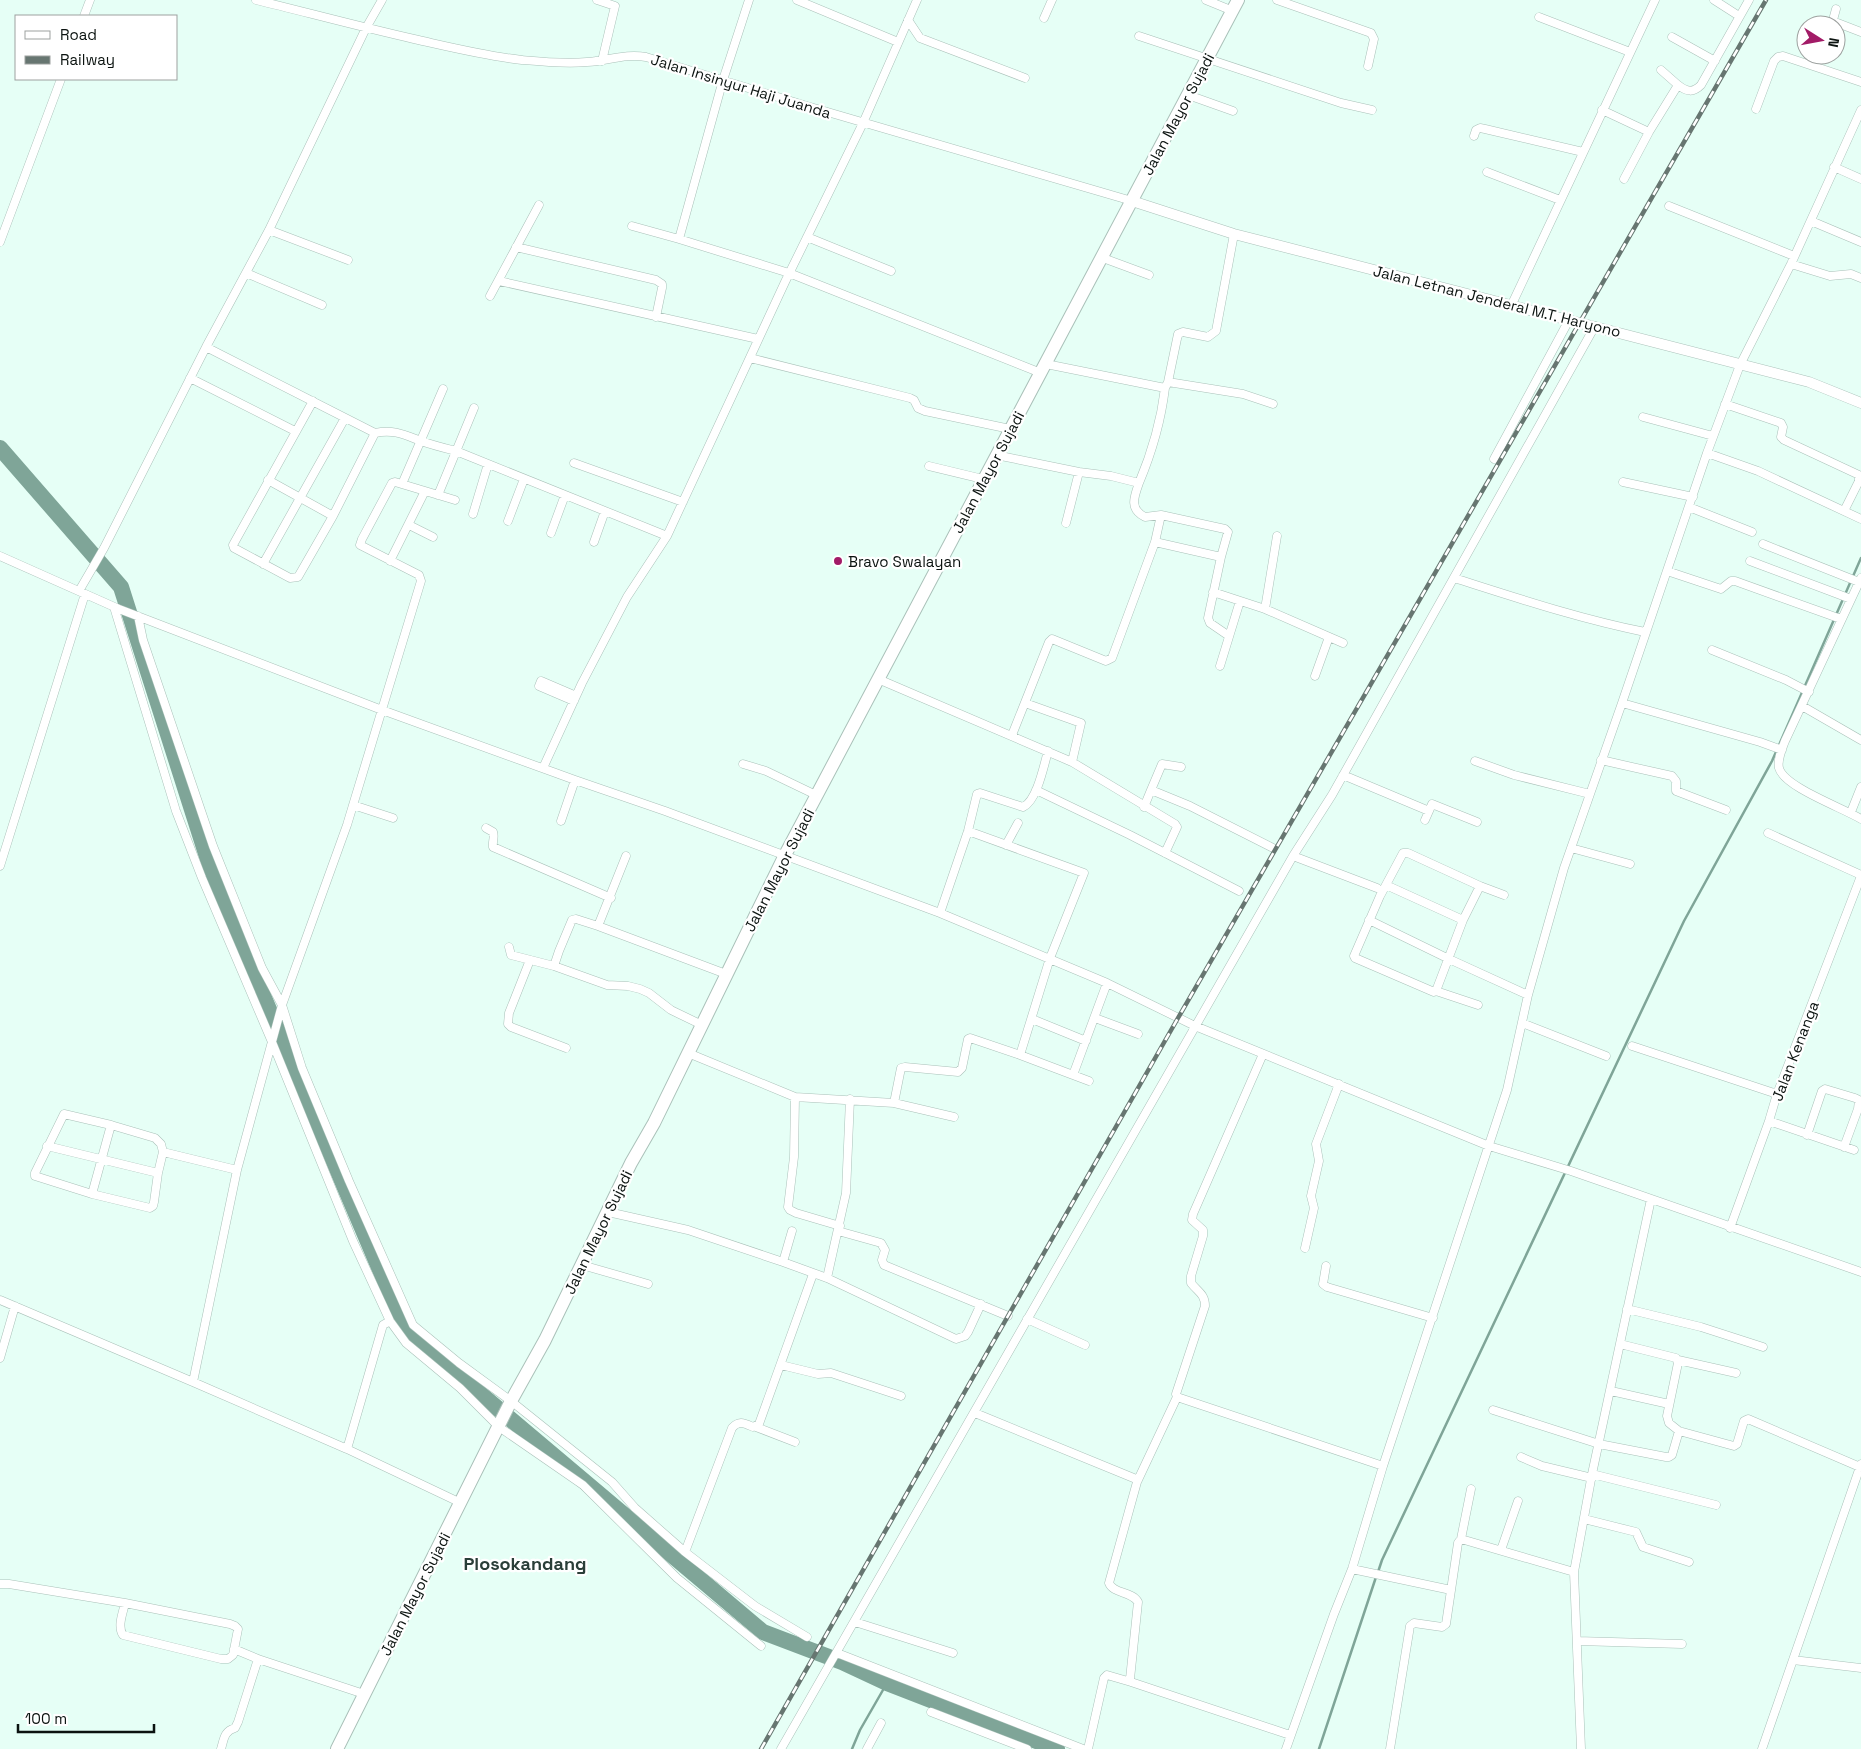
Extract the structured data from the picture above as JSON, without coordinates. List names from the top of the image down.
{
  "streets": {
    "highway": ["Jalan Mayor Sujadi"],
    "main road": ["Jalan Letnan Jenderal M.T. Haryono"],
    "street": ["Jalan Insinyur Haji Juanda", "Jalan Kenanga"]
  },
  "crossings": [
    ["Jalan Insinyur Haji Juanda", "Jalan Mayor Sujadi"],
    ["Jalan Insinyur Haji Juanda", "Jalan Letnan Jenderal M.T. Haryono"],
    ["Jalan Mayor Sujadi", "Jalan Letnan Jenderal M.T. Haryono"]
  ],
  "districts": ["Plosokandang"],
  "places": ["Bravo Swalayan"],
  "legend": ["Road", "Railway"],
  "scale_bar": "100 m",
  "north": "right"
}
